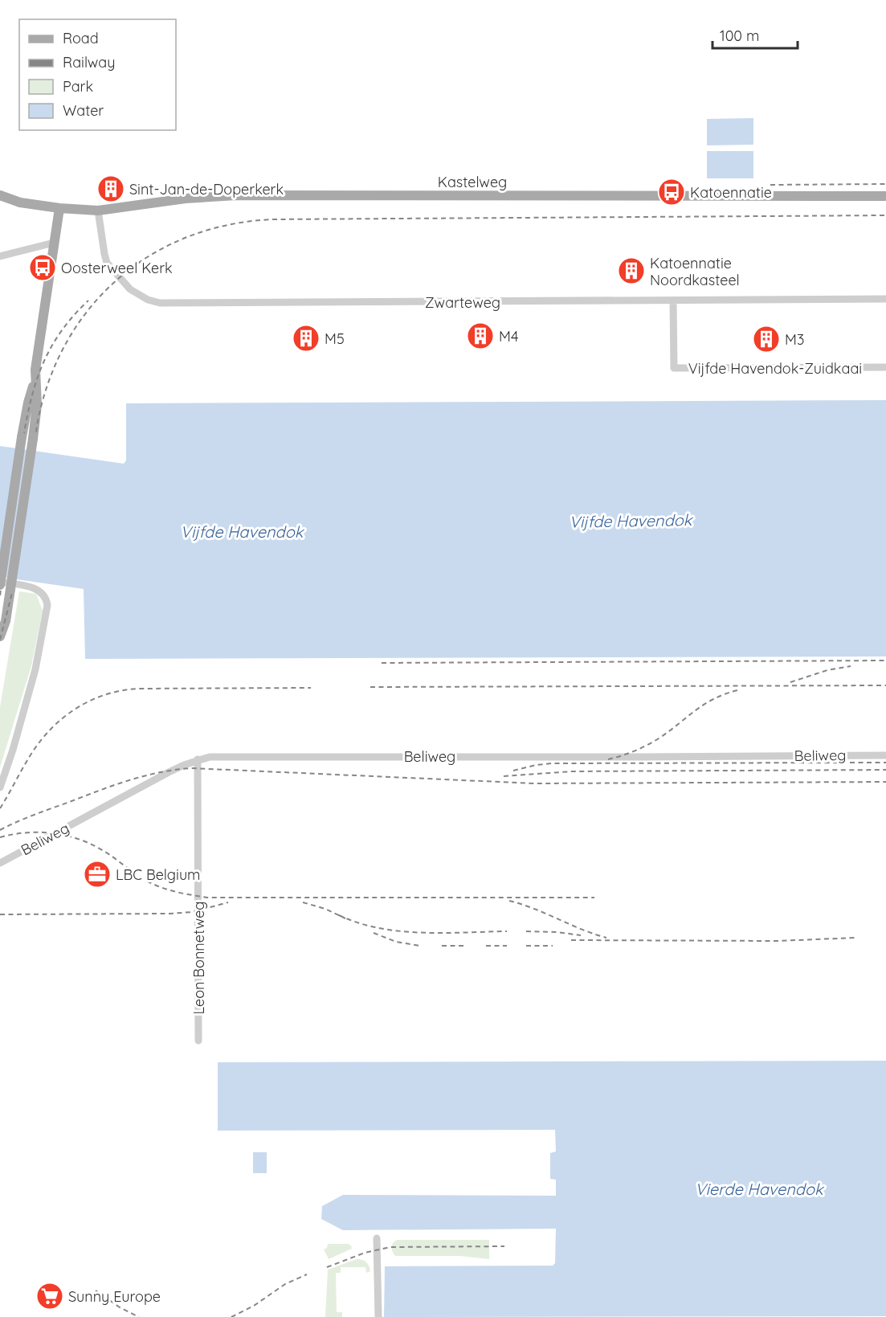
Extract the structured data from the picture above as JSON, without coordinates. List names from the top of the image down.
{
  "streets": {
    "main road": ["Kastelweg"],
    "street": [
      "Zwarteweg",
      "Vijfde Havendok-Zuidkaai",
      "Beliweg",
      "Leon Bonnetweg"
    ]
  },
  "crossings": [
    ["Kastelweg", "Zwarteweg"],
    ["Zwarteweg", "Vijfde Havendok-Zuidkaai"],
    ["Beliweg", "Leon Bonnetweg"]
  ],
  "water": ["Vijfde Havendok", "Vierde Havendok"],
  "places": {
    "building": [
      "Sint-Jan-de-Doperkerk",
      "Katoennatie Noordkasteel",
      "M4",
      "M5",
      "M3"
    ],
    "bus stop": ["Katoennatie", "Oosterweel Kerk"],
    "office": ["LBC Belgium"],
    "supermarket": ["Sunny Europe"]
  },
  "legend": [
    "Road",
    "Railway",
    "Park",
    "Water"
  ],
  "scale_bar": "100 m"
}
